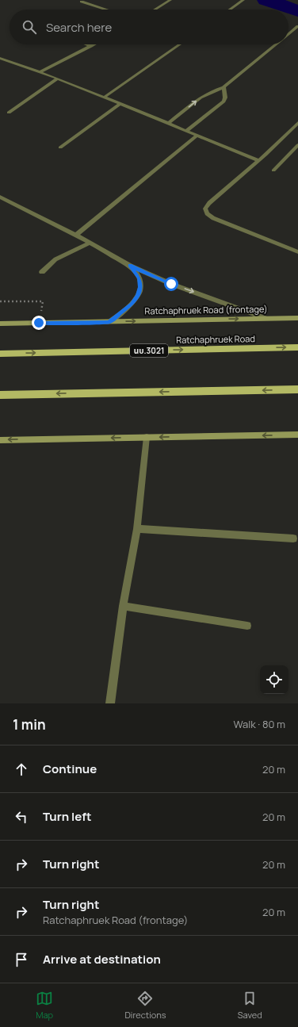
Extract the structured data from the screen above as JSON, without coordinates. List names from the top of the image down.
{
  "streets": {
    "main road": ["Ratchaphruek Road (frontage)", "Ratchaphruek Road", "นบ.3021"]
  },
  "one_way": ["Ratchaphruek Road (frontage)"],
  "page": {
    "search": "Search here",
    "heading": ["1 min", "Walk · 80 m"],
    "list": [
      ["Continue", "20 m"],
      ["Turn left", "20 m"],
      ["Turn right", "20 m"],
      ["Turn right", "Ratchaphruek Road (frontage)", "20 m"],
      "Arrive at destination"
    ],
    "nav": ["Map", "Directions", "Saved"]
  }
}
